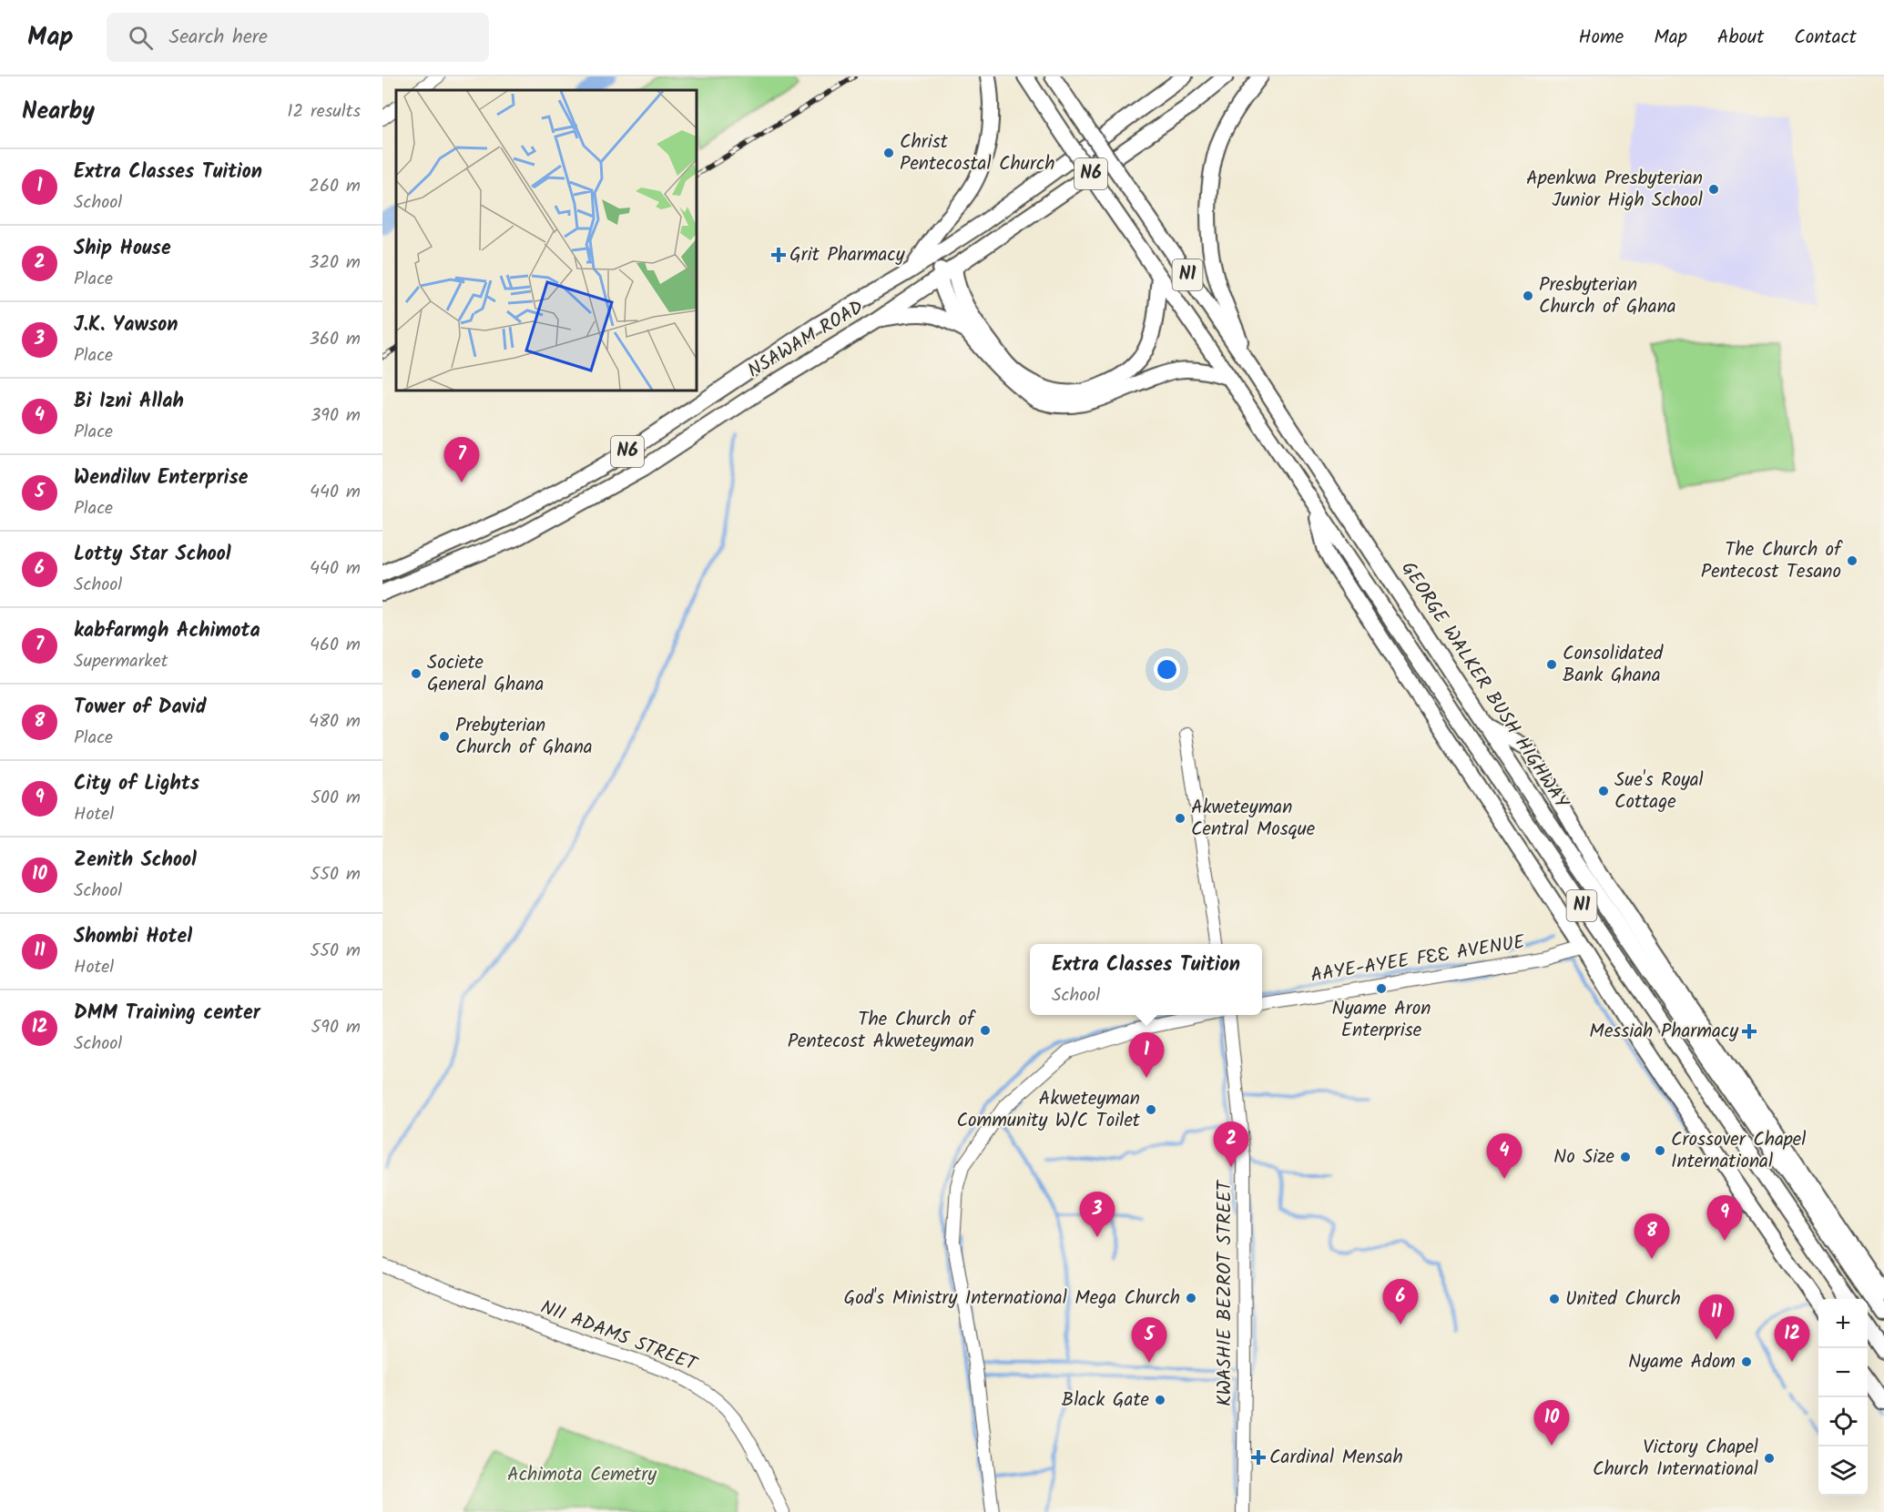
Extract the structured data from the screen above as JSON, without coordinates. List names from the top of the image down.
{
  "streets": {
    "highway": [
      "N6",
      "N1",
      "NSAWAM ROAD",
      "GEORGE WALKER BUSH HIGHWAY"
    ],
    "street": ["AAYE-AYEE FƐƐ AVENUE", "KWASHIE BEZROT STREET", "NII ADAMS STREET"]
  },
  "parks": ["Achimota Cemetry"],
  "places": {
    "other": [
      "Christ Pentecostal Church",
      "Apenkwa Presbyterian Junior High School",
      "Presbyterian Church of Ghana",
      "The Church of Pentecost Tesano",
      "Consolidated Bank Ghana",
      "Societe General Ghana",
      "Prebyterian Church of Ghana",
      "Sue's Royal Cottage",
      "Akweteyman Central Mosque",
      "Nyame Aron Enterprise",
      "The Church of Pentecost Akweteyman",
      "Akweteyman Community W/C Toilet",
      "Crossover Chapel International",
      "No Size",
      "God's Ministry International Mega Church",
      "United Church",
      "Nyame Adom",
      "Black Gate",
      "Victory Chapel Church International"
    ],
    "health": ["Grit Pharmacy", "Messiah Pharmacy", "Cardinal Mensah"]
  },
  "page": {
    "header": "Map",
    "search": "Search here",
    "nav": [
      "Home",
      "Map",
      "About",
      "Contact"
    ],
    "heading": ["Nearby", "12 results"],
    "list": [
      {
        "mark": "1",
        "name": "Extra Classes Tuition",
        "note": "School",
        "value": "260 m"
      },
      {
        "mark": "2",
        "name": "Ship House",
        "note": "Place",
        "value": "320 m"
      },
      {
        "mark": "3",
        "name": "J.K. Yawson",
        "note": "Place",
        "value": "360 m"
      },
      {
        "mark": "4",
        "name": "Bi Izni Allah",
        "note": "Place",
        "value": "390 m"
      },
      {
        "mark": "5",
        "name": "Wendiluv Enterprise",
        "note": "Place",
        "value": "440 m"
      },
      {
        "mark": "6",
        "name": "Lotty Star School",
        "note": "School",
        "value": "440 m"
      },
      {
        "mark": "7",
        "name": "kabfarmgh Achimota",
        "note": "Supermarket",
        "value": "460 m"
      },
      {
        "mark": "8",
        "name": "Tower of David",
        "note": "Place",
        "value": "480 m"
      },
      {
        "mark": "9",
        "name": "City of Lights",
        "note": "Hotel",
        "value": "500 m"
      },
      {
        "mark": "10",
        "name": "Zenith School",
        "note": "School",
        "value": "550 m"
      },
      {
        "mark": "11",
        "name": "Shombi Hotel",
        "note": "Hotel",
        "value": "550 m"
      },
      {
        "mark": "12",
        "name": "DMM Training center",
        "note": "School",
        "value": "590 m"
      }
    ],
    "pins": [
      "7",
      "1",
      "2",
      "4",
      "3",
      "9",
      "8",
      "6",
      "11",
      "12",
      "5",
      "10"
    ],
    "popup": ["Extra Classes Tuition", "School"],
    "map_buttons": ["+", "−"]
  }
}
